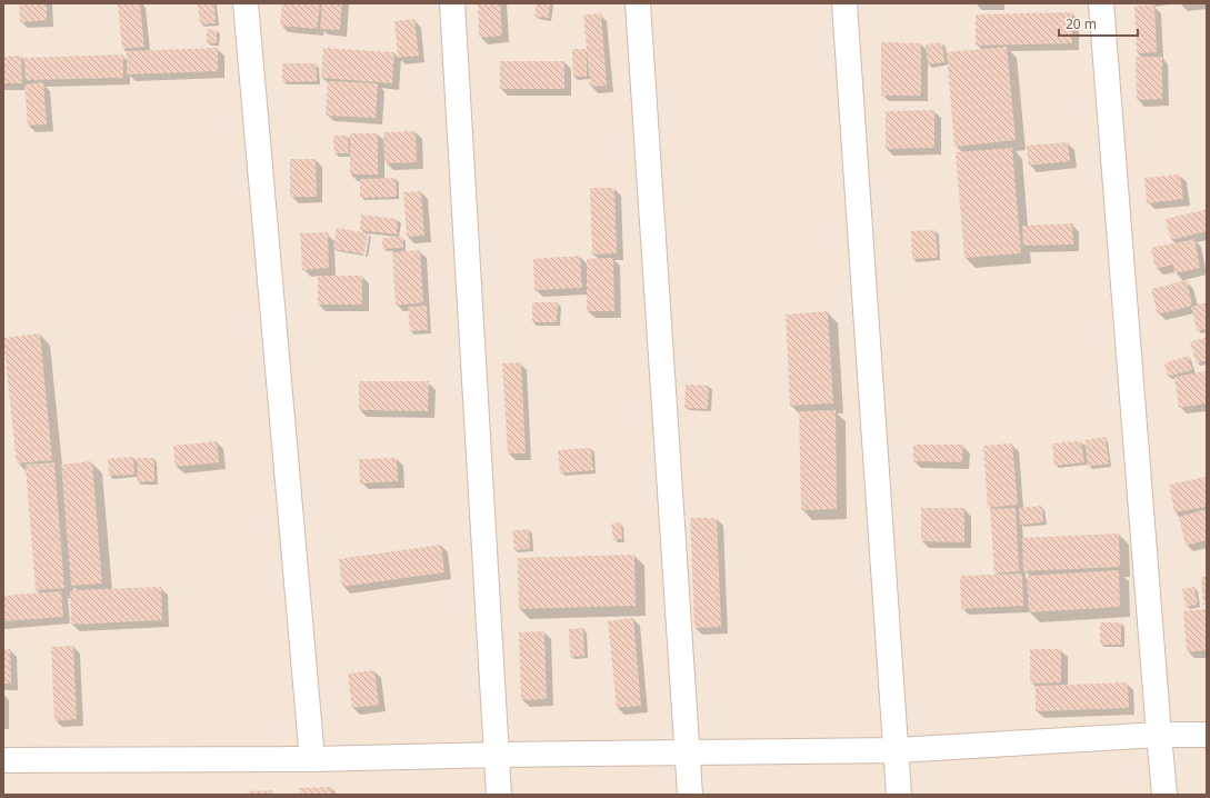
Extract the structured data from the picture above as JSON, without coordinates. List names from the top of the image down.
{
  "scale_bar": "20 m"
}
